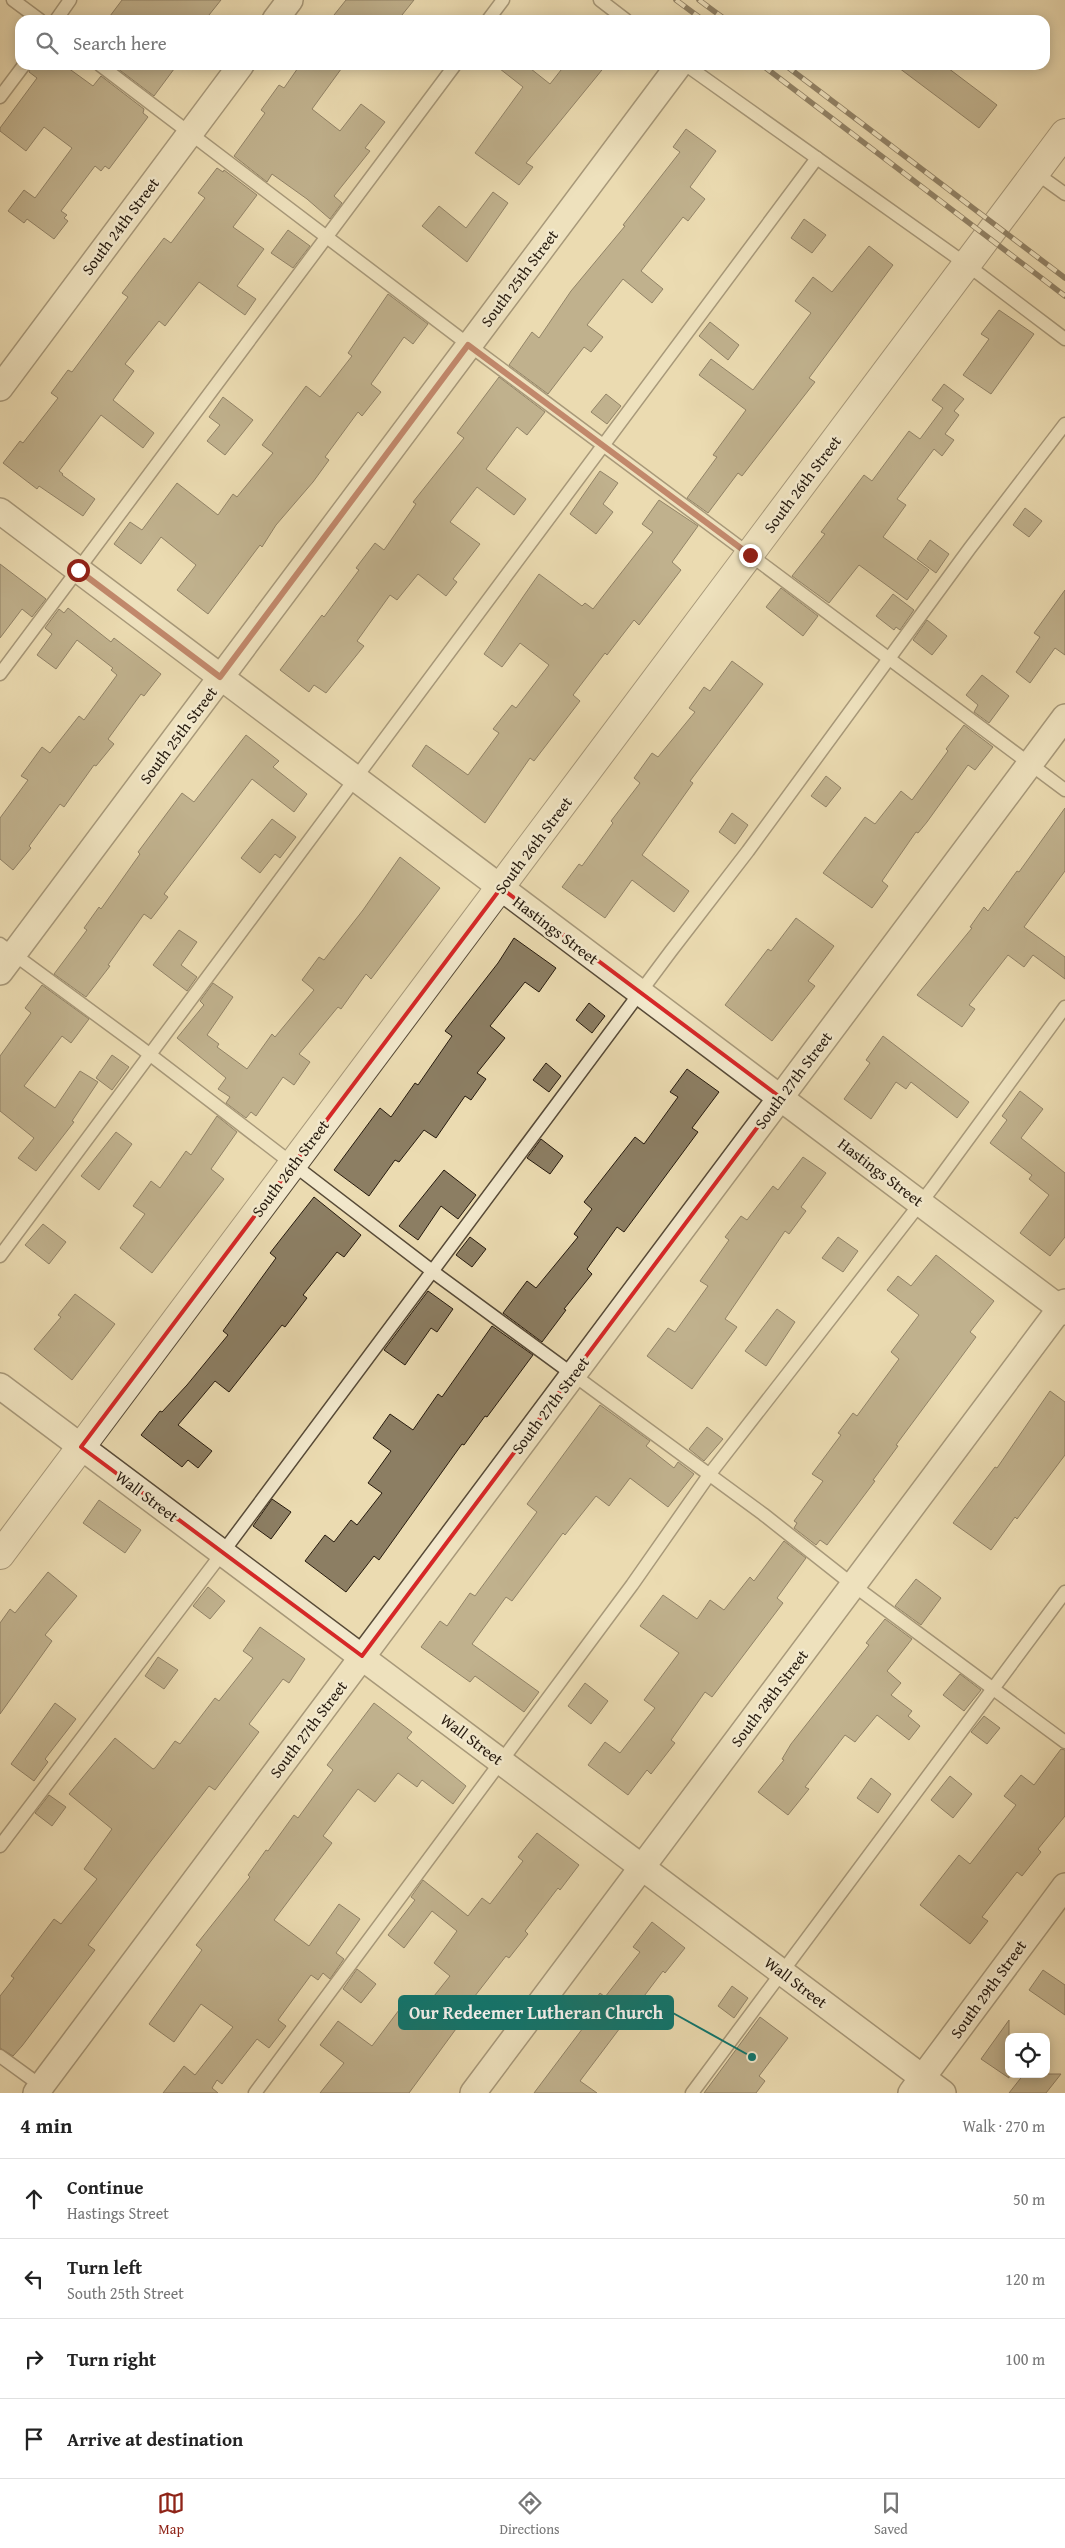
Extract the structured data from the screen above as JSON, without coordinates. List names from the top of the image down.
{
  "streets": {
    "street": [
      "South 24th Street",
      "South 25th Street",
      "South 26th Street",
      "Hastings Street",
      "South 27th Street",
      "Wall Street",
      "South 28th Street",
      "South 29th Street"
    ]
  },
  "crossings": [
    ["South 25th Street", "Hastings Street"],
    ["South 26th Street", "Hastings Street"],
    ["South 26th Street", "Wall Street"],
    ["Hastings Street", "South 27th Street"],
    ["Hastings Street", "South 28th Street"],
    ["South 27th Street", "Wall Street"],
    ["Wall Street", "South 28th Street"],
    ["Wall Street", "South 29th Street"]
  ],
  "places": ["Our Redeemer Lutheran Church"],
  "page": {
    "search": "Search here",
    "heading": ["4 min", "Walk · 270 m"],
    "list": [
      ["Continue", "Hastings Street", "50 m"],
      ["Turn left", "South 25th Street", "120 m"],
      ["Turn right", "100 m"],
      "Arrive at destination"
    ],
    "nav": ["Map", "Directions", "Saved"]
  }
}
